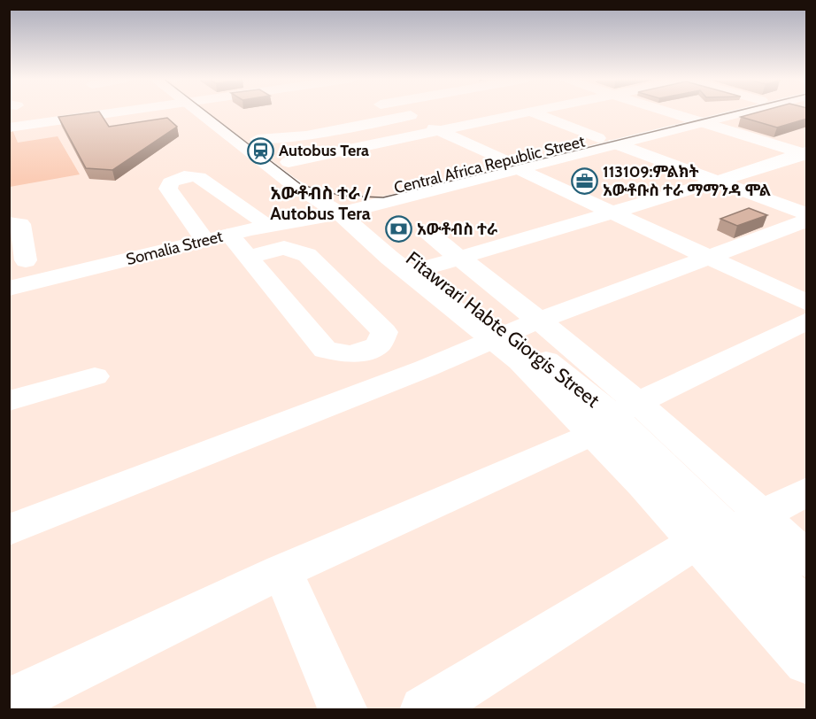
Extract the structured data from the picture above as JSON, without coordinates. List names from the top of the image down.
{
  "streets": {
    "street": ["Central Africa Republic Street", "Somalia Street", "Fitawrari Habte Giorgis Street"]
  },
  "crossings": [
    ["Central Africa Republic Street", "Somalia Street"],
    ["Central Africa Republic Street", "Fitawrari Habte Giorgis Street"],
    ["Somalia Street", "Fitawrari Habte Giorgis Street"]
  ],
  "districts": ["አውቶብስ ተራ / Autobus Tera"],
  "places": {
    "station": ["Autobus Tera"],
    "office": ["113109:ምልክት አውቶቡስ ተራ ማማንዳ ሞል"],
    "bank": ["አውቶብስ ተራ"]
  }
}
